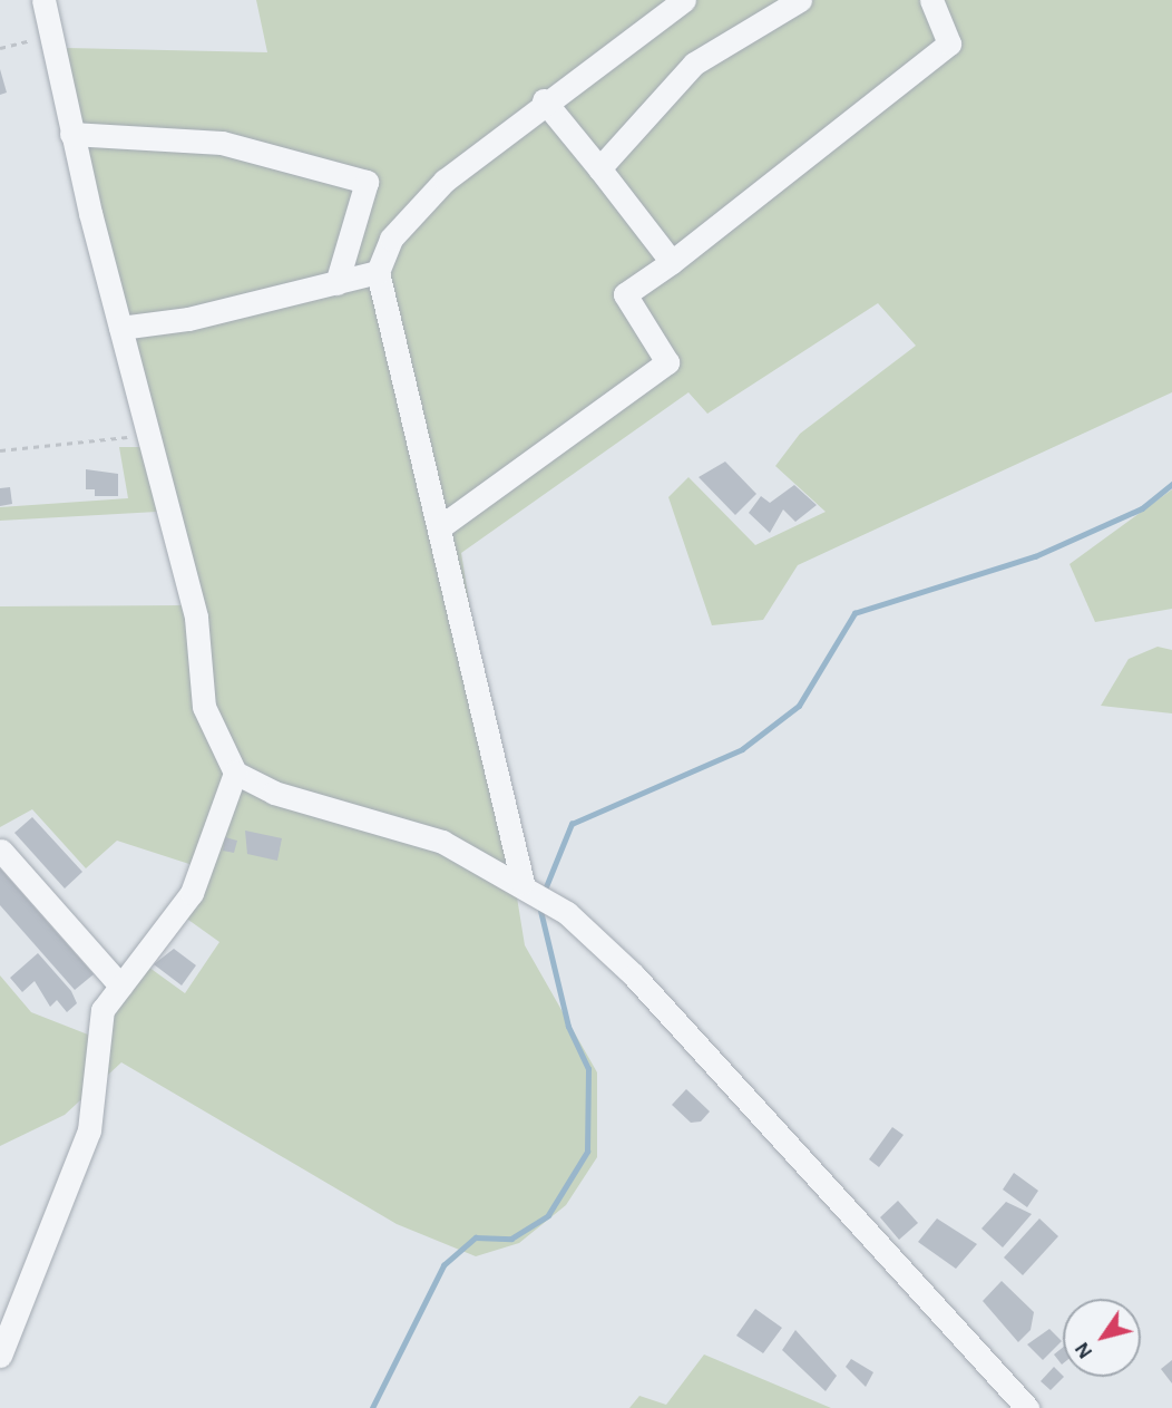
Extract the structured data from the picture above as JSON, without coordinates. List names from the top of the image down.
{
  "north": "bottom left"
}
